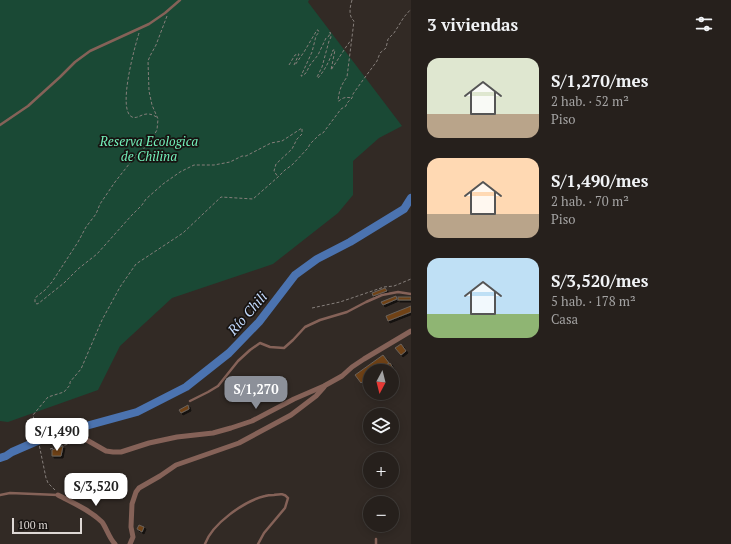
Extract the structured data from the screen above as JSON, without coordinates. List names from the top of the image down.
{
  "water": ["Río Chili"],
  "parks": ["Reserva Ecologica de Chilina"],
  "scale_bar": "100 m",
  "north": "bottom",
  "page": {
    "heading": "3 viviendas",
    "list": [
      {
        "name": "S/1,270/mes",
        "note": "2 hab. · 52 m² · Piso"
      },
      {
        "name": "S/1,490/mes",
        "note": "2 hab. · 70 m² · Piso"
      },
      {
        "name": "S/3,520/mes",
        "note": "5 hab. · 178 m² · Casa"
      }
    ],
    "map_buttons": ["+", "−"],
    "price": ["S/1,270", "S/1,490", "S/3,520"],
    "scale": "100 m"
  }
}
